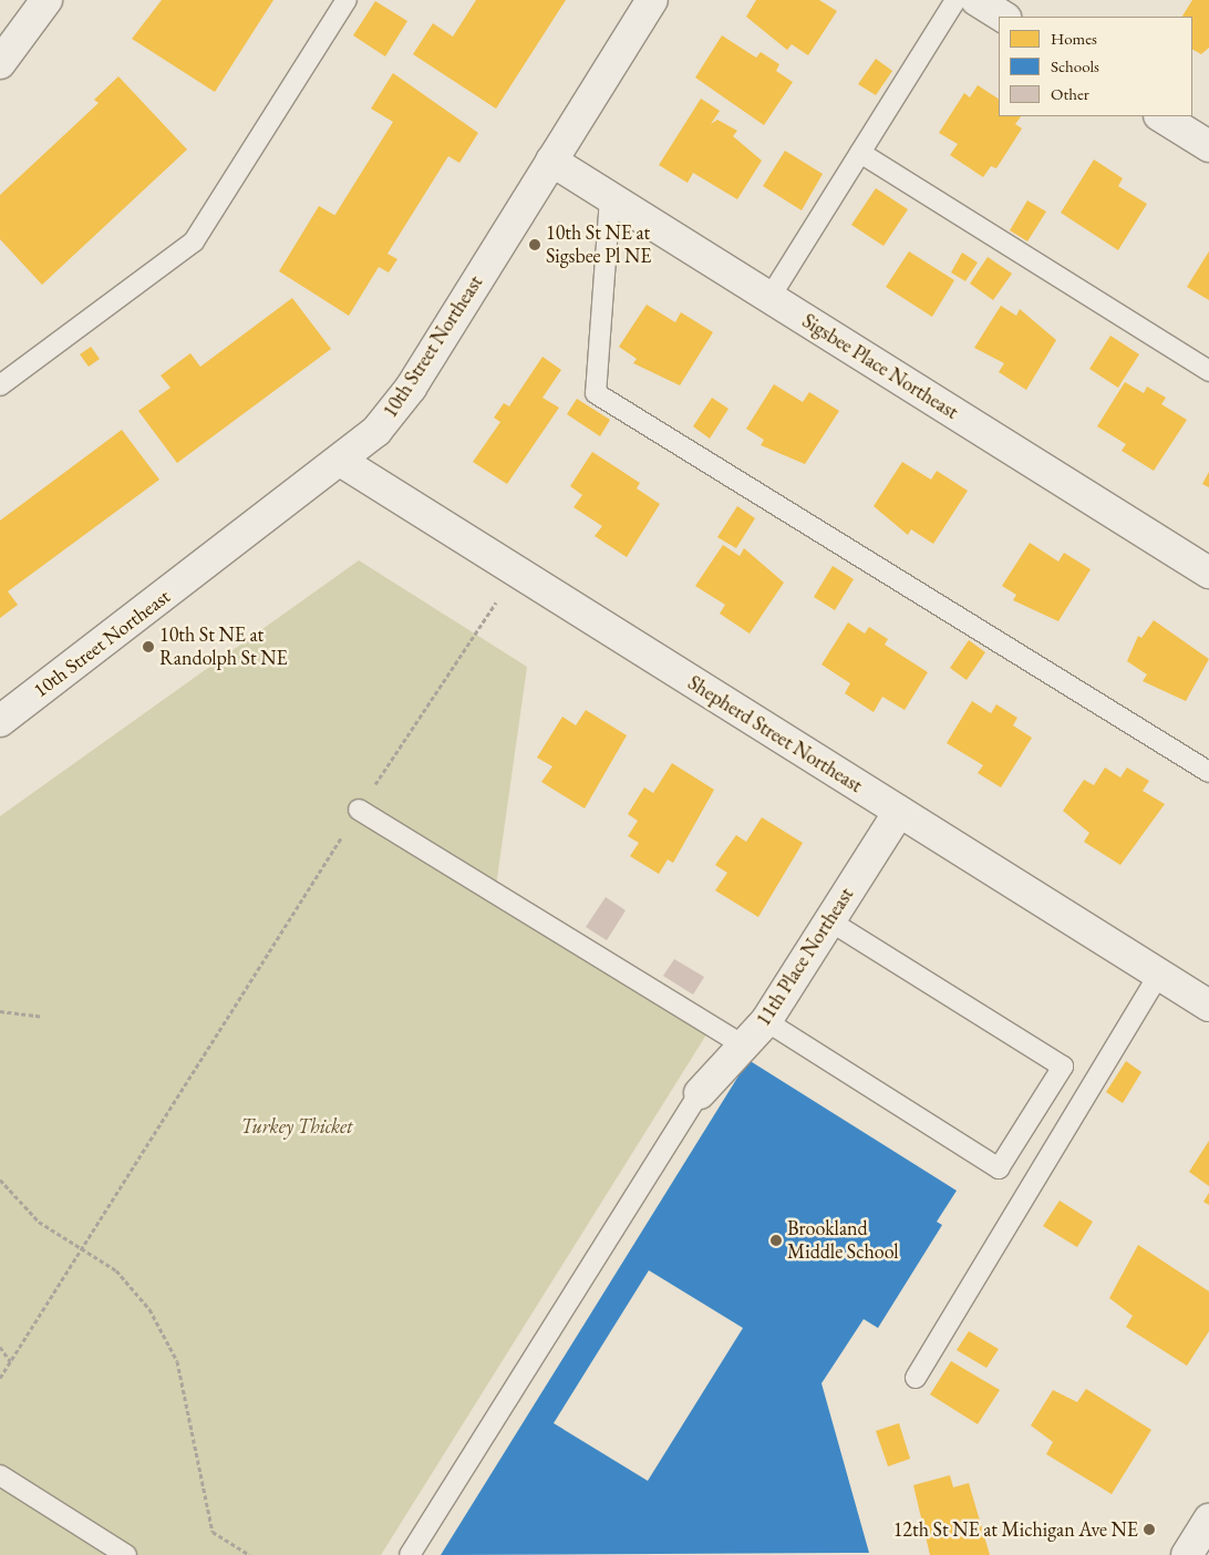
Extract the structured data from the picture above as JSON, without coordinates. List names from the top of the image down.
{
  "streets": {
    "street": [
      "10th Street Northeast",
      "Sigsbee Place Northeast",
      "Shepherd Street Northeast",
      "11th Place Northeast"
    ]
  },
  "crossings": [
    ["10th Street Northeast", "Sigsbee Place Northeast"],
    ["10th Street Northeast", "Shepherd Street Northeast"],
    ["Shepherd Street Northeast", "11th Place Northeast"]
  ],
  "parks": ["Turkey Thicket"],
  "places": [
    "10th St NE at Sigsbee Pl NE",
    "10th St NE at Randolph St NE",
    "Brookland Middle School",
    "12th St NE at Michigan Ave NE"
  ],
  "legend": ["Homes", "Schools", "Other"]
}
